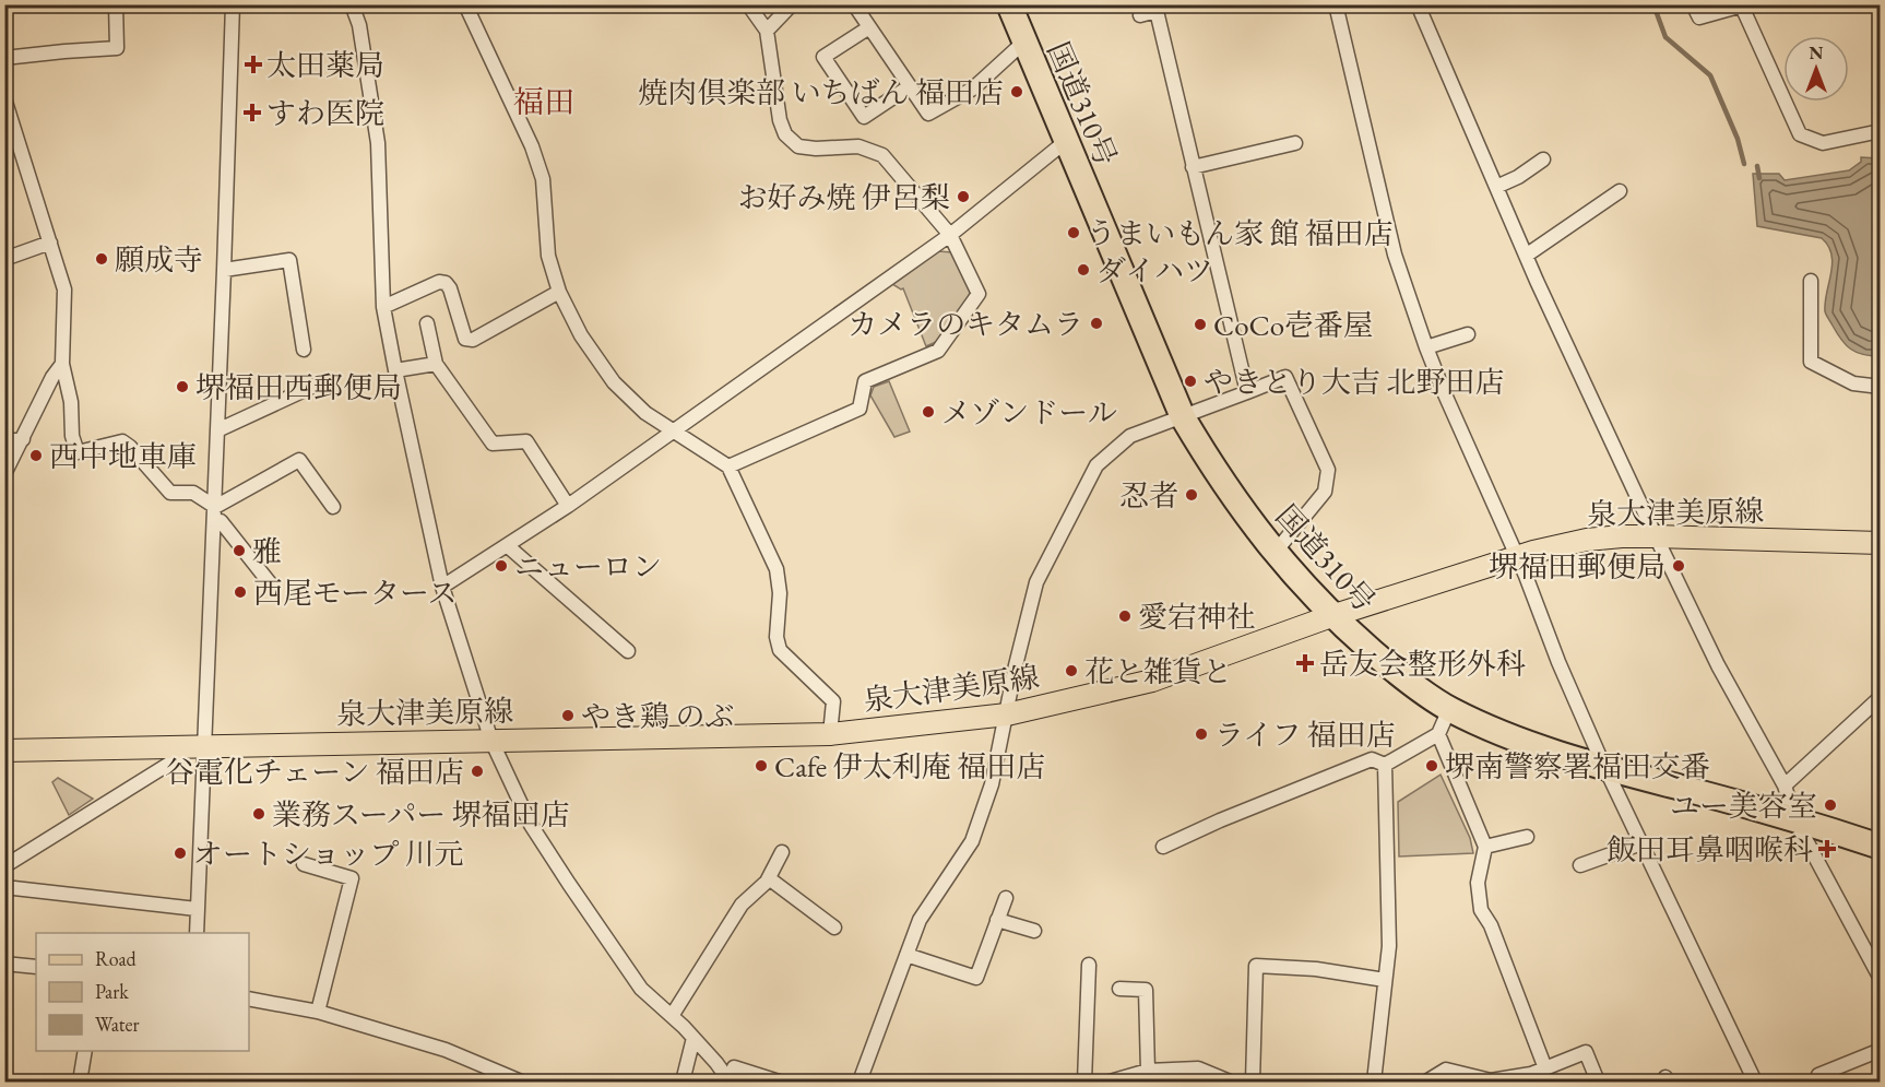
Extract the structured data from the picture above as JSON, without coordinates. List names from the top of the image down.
{
  "streets": {
    "highway": ["国道310号"],
    "main road": ["泉大津美原線"]
  },
  "crossings": [
    ["国道310号", "泉大津美原線"]
  ],
  "districts": ["福田"],
  "places": {
    "health": [
      "太田薬局",
      "すわ医院",
      "岳友会整形外科",
      "飯田耳鼻咽喉科"
    ],
    "other": [
      "焼肉倶楽部 いちばん 福田店",
      "お好み焼 伊呂梨",
      "うまいもん家 館 福田店",
      "願成寺",
      "ダイハツ",
      "カメラのキタムラ",
      "CoCo壱番屋",
      "やきとり大吉 北野田店",
      "堺福田西郵便局",
      "メゾンドール",
      "西中地車庫",
      "忍者",
      "雅",
      "ニューロン",
      "堺福田郵便局",
      "西尾モータース",
      "愛宕神社",
      "花と雑貨と",
      "やき鶏 のぶ",
      "ライフ 福田店",
      "Cafe 伊太利庵 福田店",
      "堺南警察署福田交番",
      "谷電化チェーン 福田店",
      "ユー美容室",
      "業務スーパー 堺福田店",
      "オートショップ 川元"
    ]
  },
  "legend": ["Road", "Park", "Water"],
  "north": "top"
}
